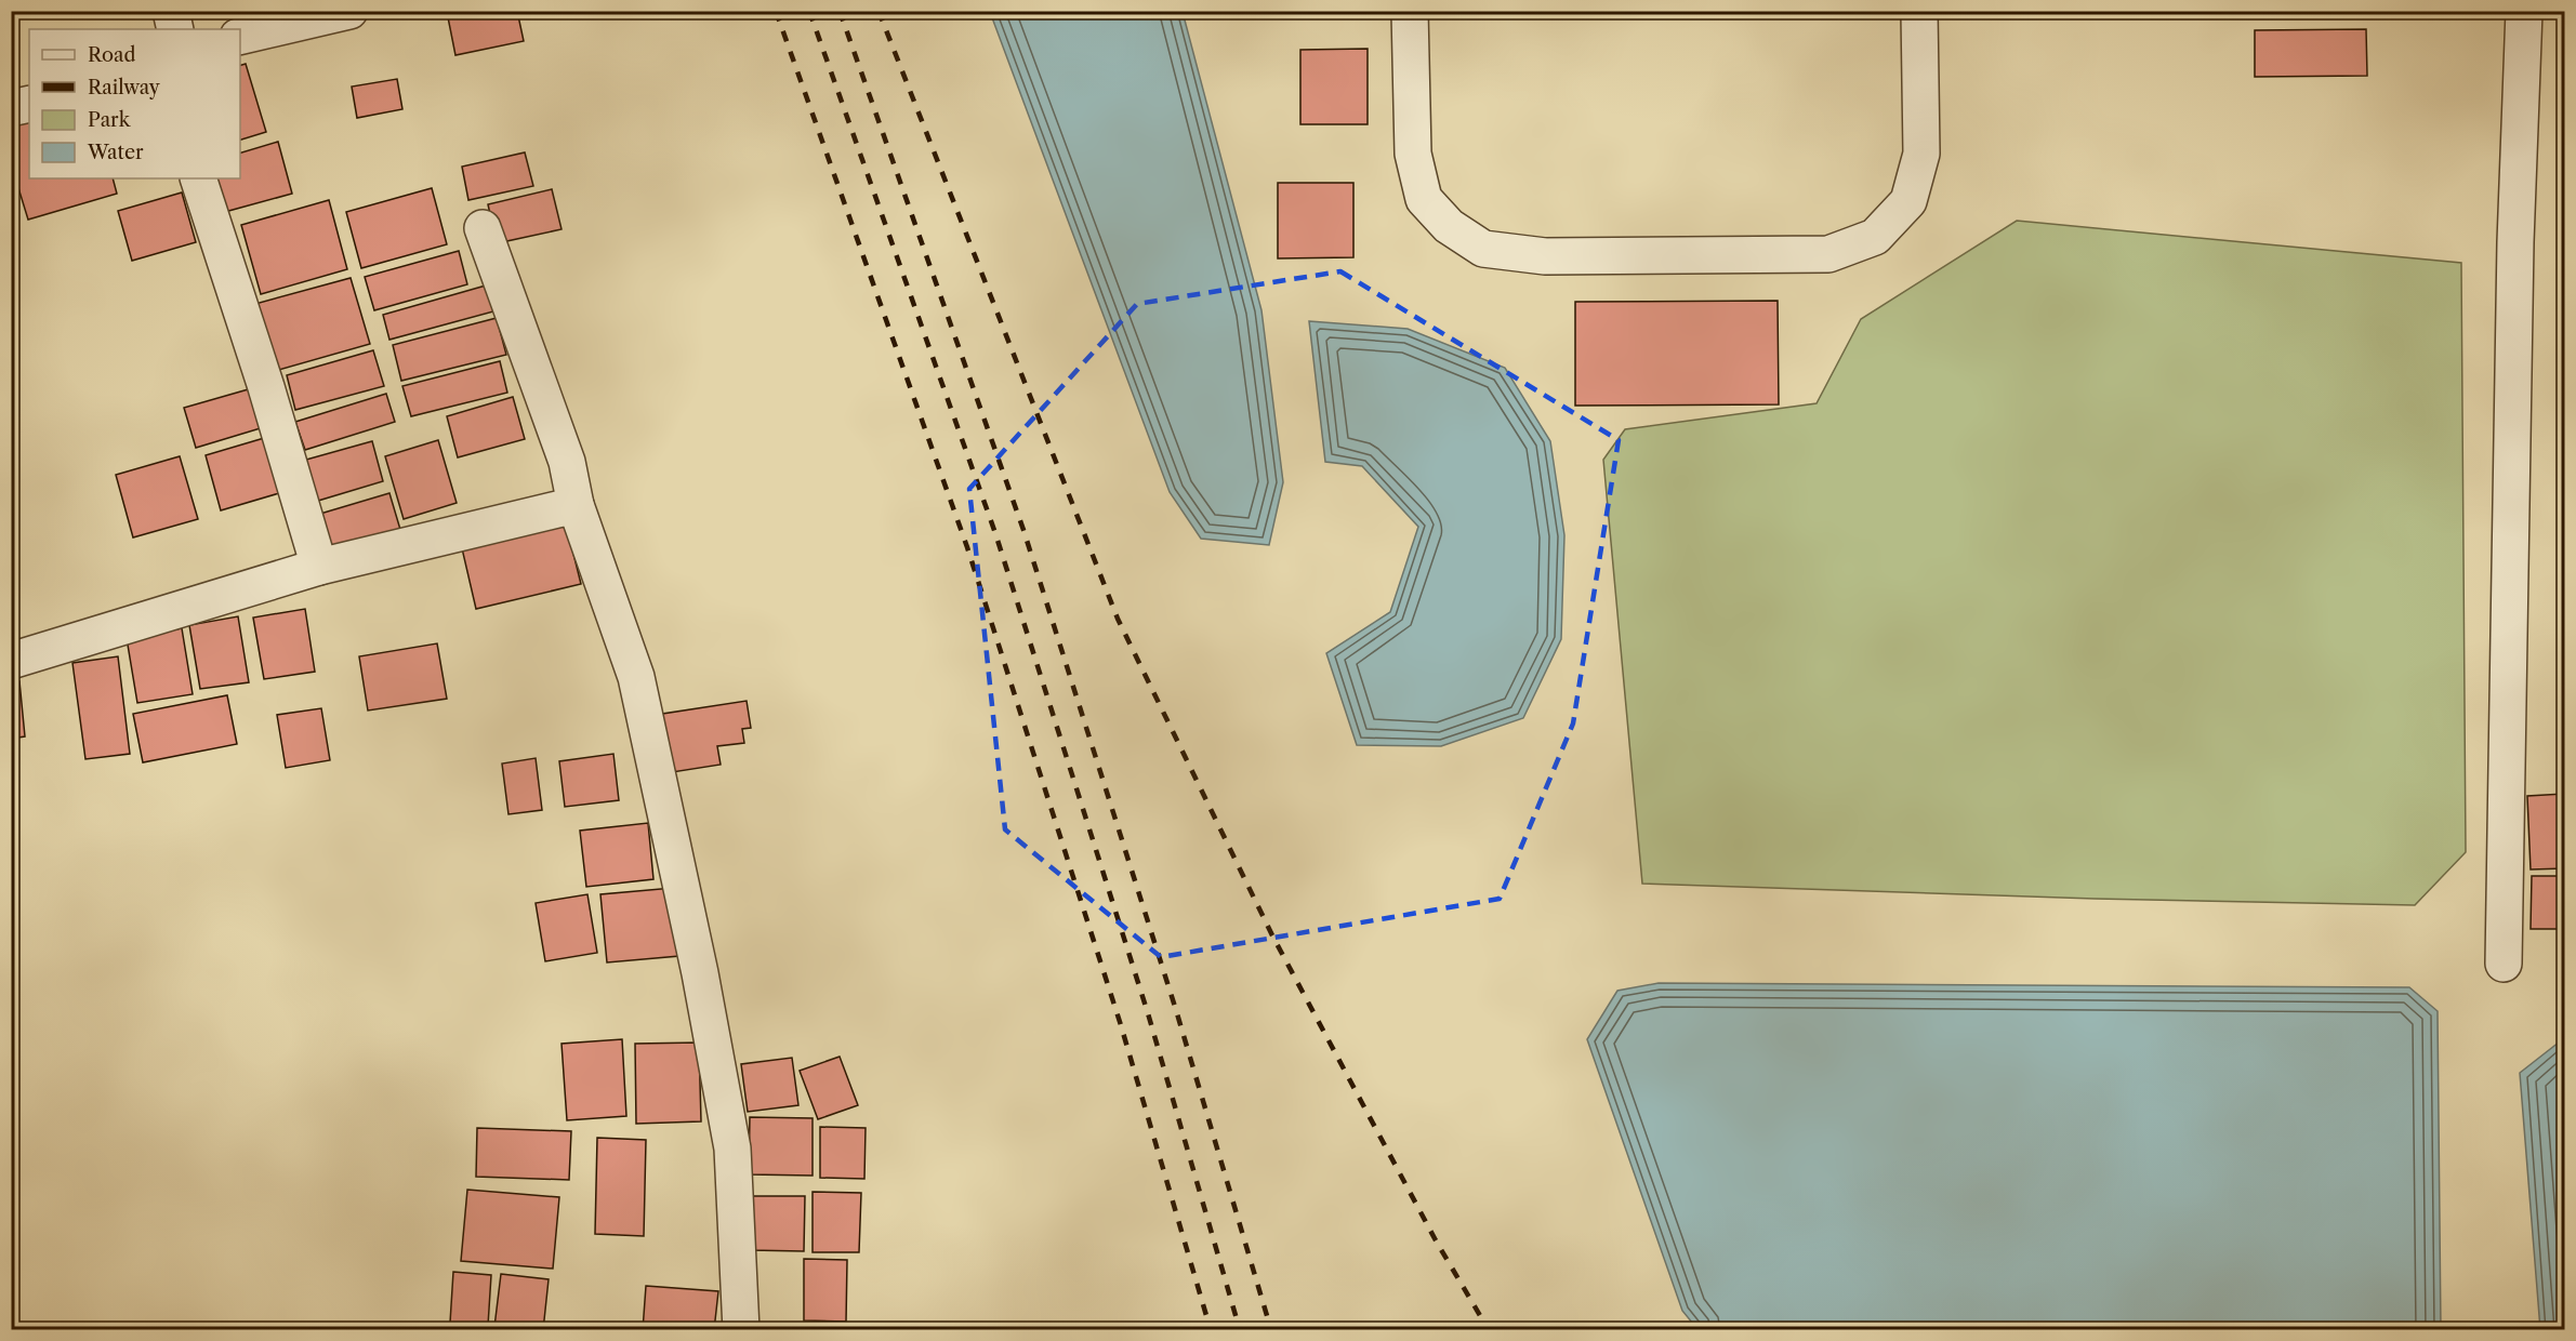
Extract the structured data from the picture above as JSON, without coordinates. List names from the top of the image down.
{
  "legend": [
    "Road",
    "Railway",
    "Park",
    "Water"
  ]
}
